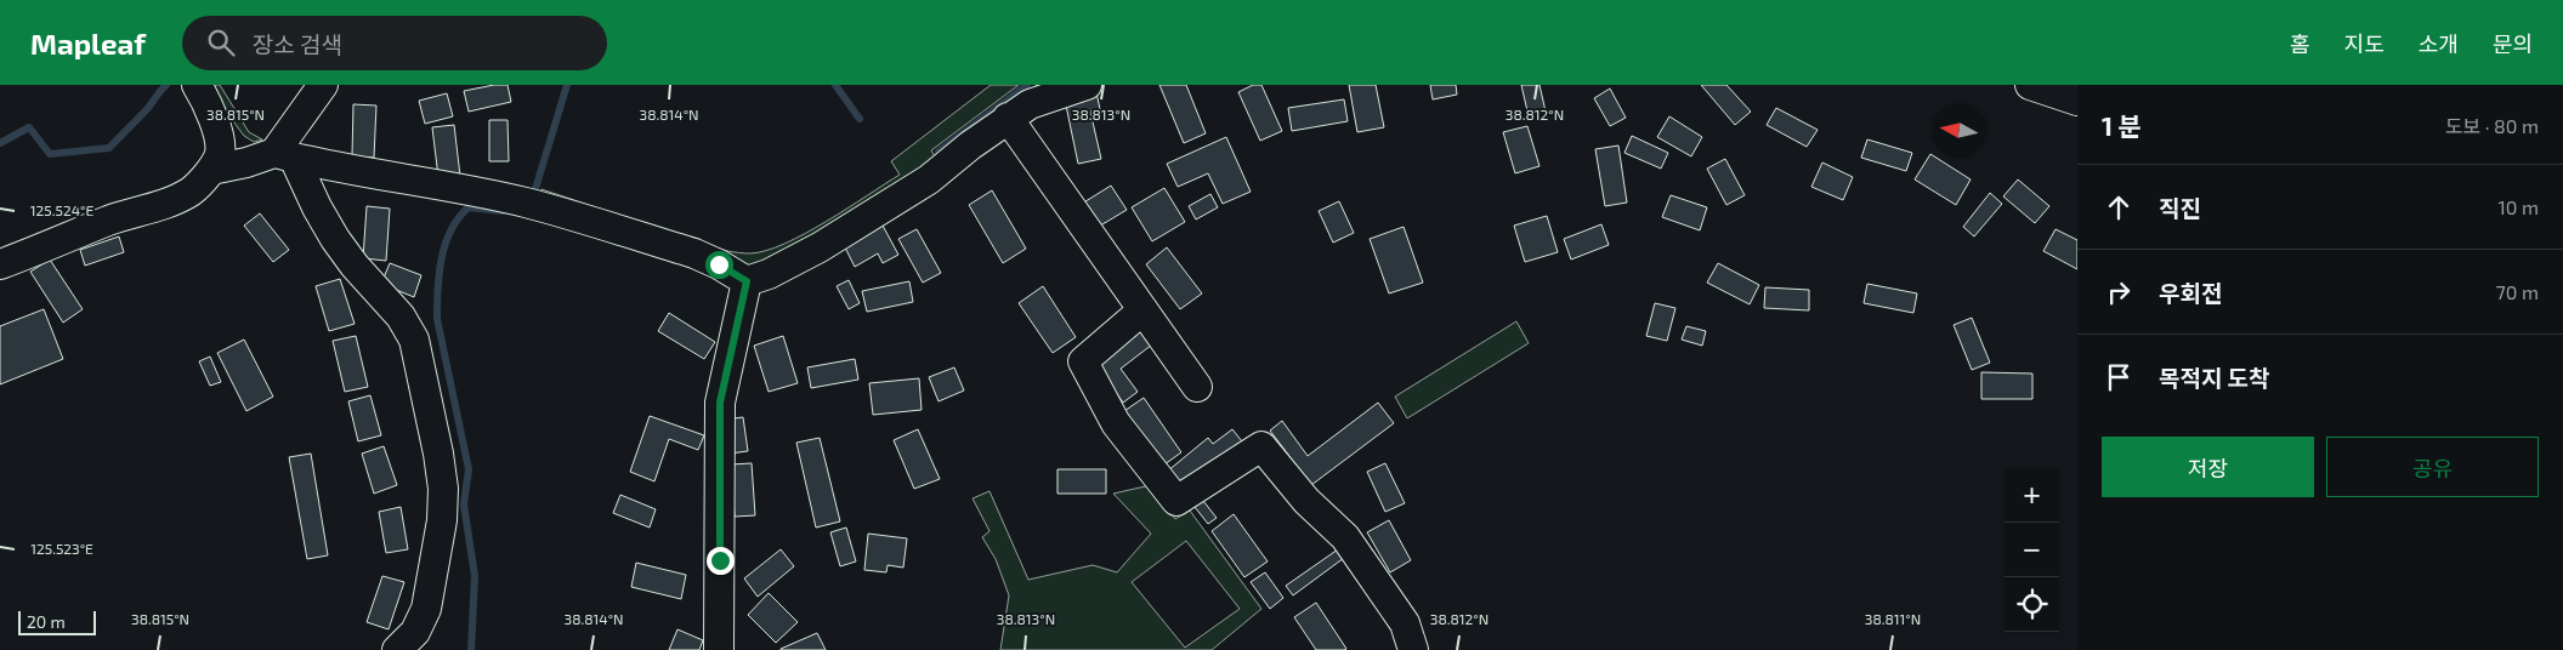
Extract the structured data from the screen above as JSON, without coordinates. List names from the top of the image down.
{
  "scale_bar": "20 m",
  "north": "left",
  "page": {
    "header": "Mapleaf",
    "search": "장소 검색",
    "nav": [
      "홈",
      "지도",
      "소개",
      "문의"
    ],
    "heading": ["1 분", "도보 · 80 m"],
    "list": [
      ["직진", "10 m"],
      ["우회전", "70 m"],
      "목적지 도착"
    ],
    "buttons": ["저장", "공유"],
    "map_buttons": ["+", "−"],
    "scale": "20 m"
  },
  "coordinates": [
    "38.815°N",
    "38.814°N",
    "38.813°N",
    "38.812°N",
    "125.524°E",
    "125.523°E",
    "38.811°N"
  ]
}
